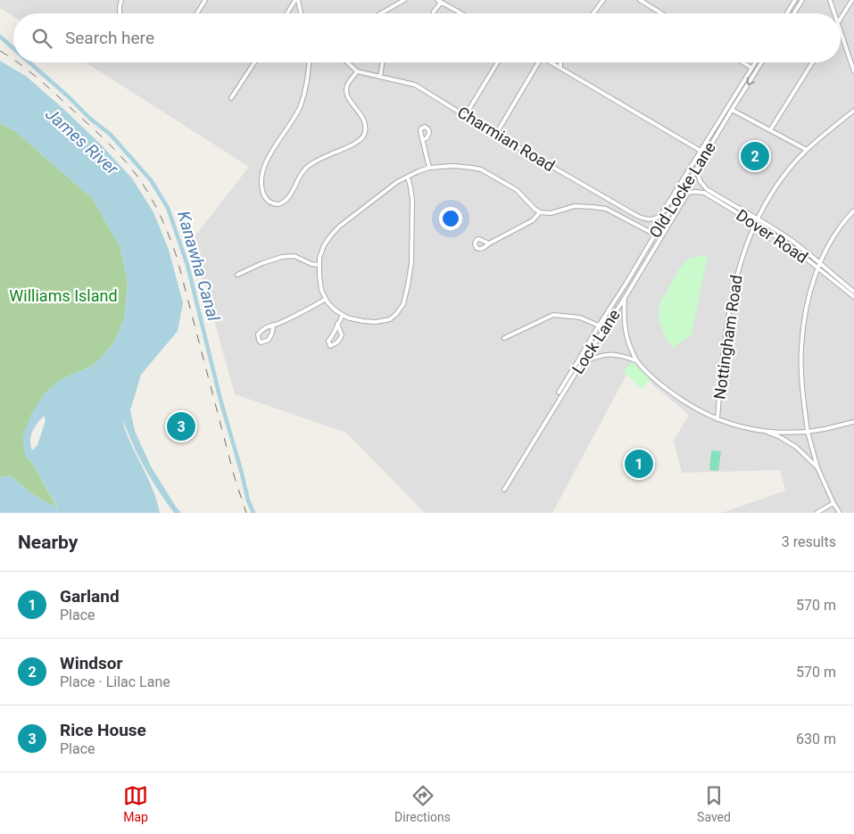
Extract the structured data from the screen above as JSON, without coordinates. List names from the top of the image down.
{
  "streets": {
    "street": [
      "Charmian Road",
      "Old Locke Lane",
      "Dover Road",
      "Nottingham Road",
      "Lock Lane"
    ]
  },
  "crossings": [
    ["Old Locke Lane", "Dover Road"],
    ["Old Locke Lane", "Lock Lane"],
    ["Dover Road", "Nottingham Road"],
    ["Dover Road", "Lock Lane"]
  ],
  "water": ["James River", "Kanawha Canal"],
  "parks": ["Williams Island"],
  "page": {
    "search": "Search here",
    "pins": ["2", "3", "1"],
    "heading": ["Nearby", "3 results"],
    "list": [
      {
        "mark": "1",
        "name": "Garland",
        "note": "Place",
        "value": "570 m"
      },
      {
        "mark": "2",
        "name": "Windsor",
        "note": "Place · Lilac Lane",
        "value": "570 m"
      },
      {
        "mark": "3",
        "name": "Rice House",
        "note": "Place",
        "value": "630 m"
      }
    ],
    "nav": ["Map", "Directions", "Saved"]
  }
}
